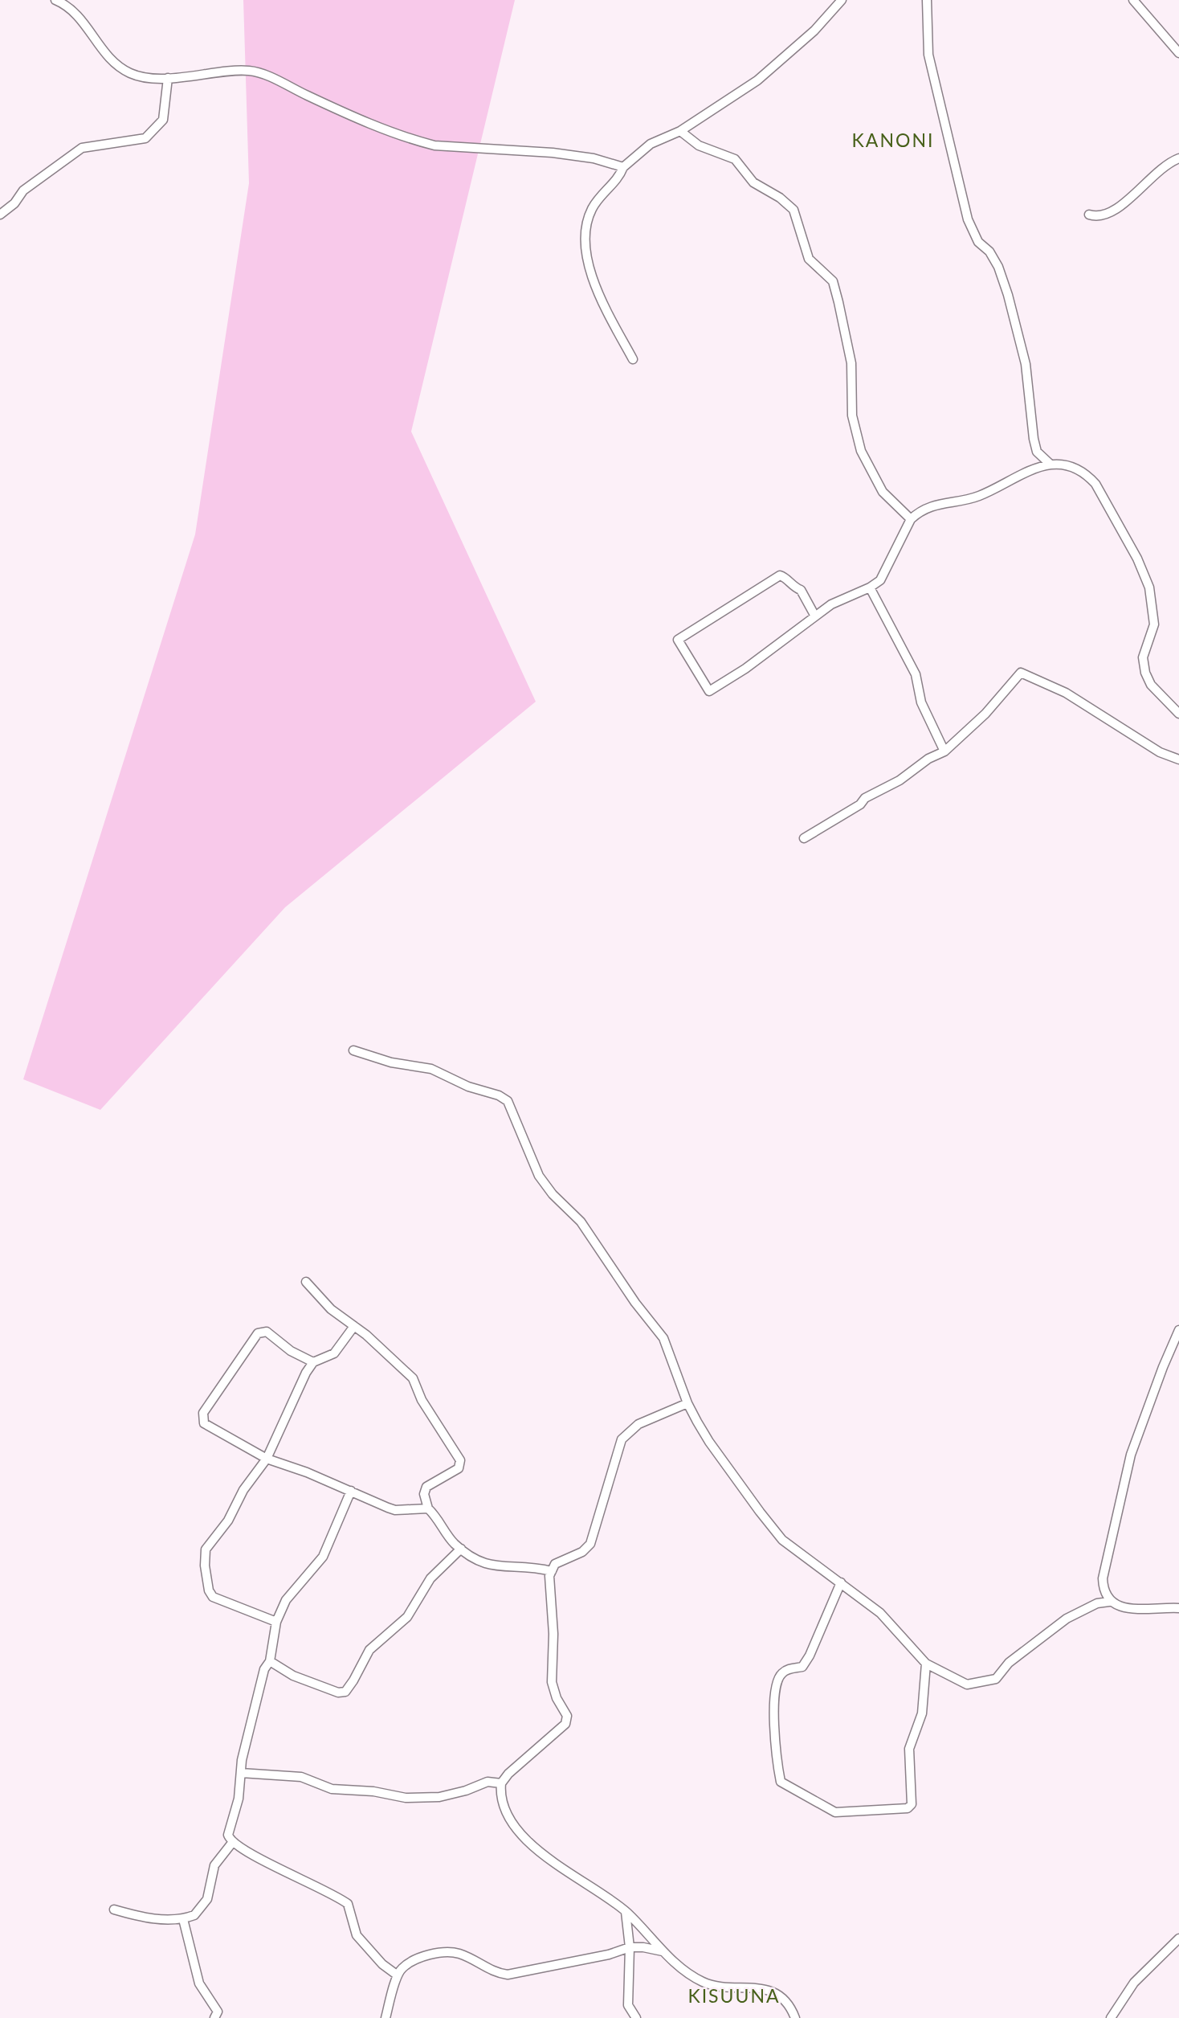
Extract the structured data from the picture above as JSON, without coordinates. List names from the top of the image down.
{
  "districts": ["KANONI", "KISUUNA"]
}
